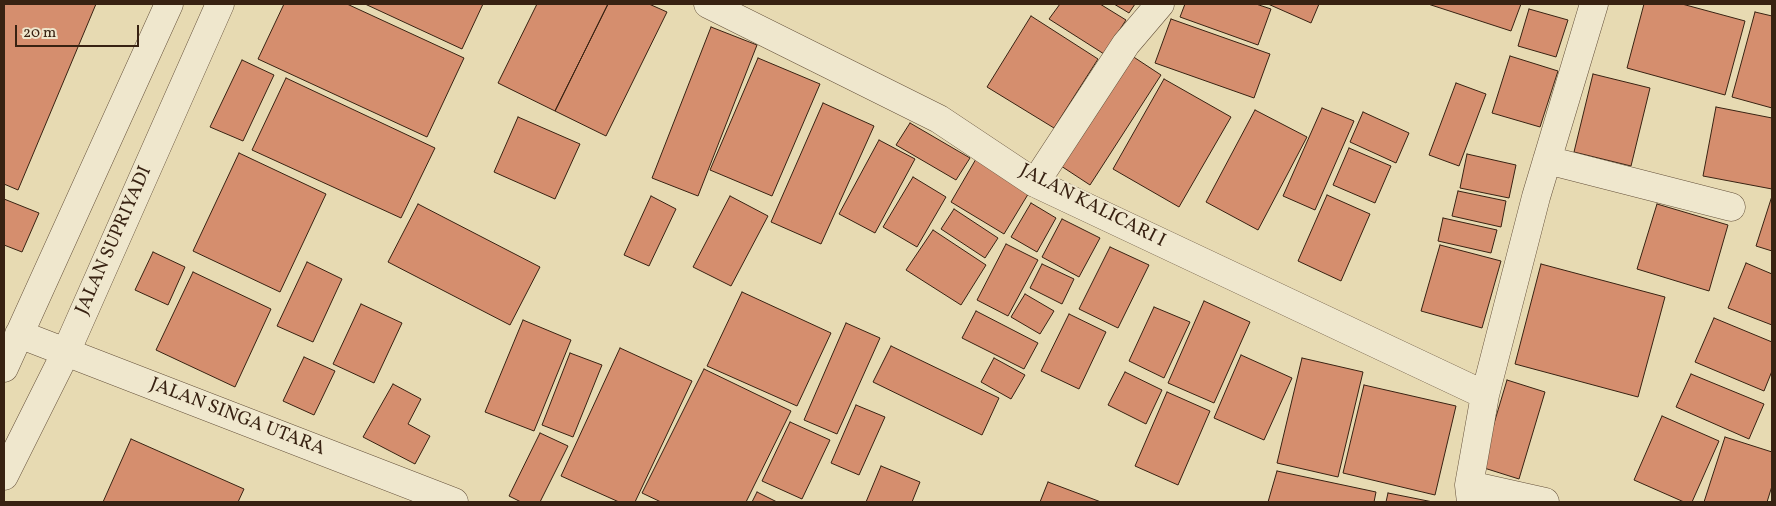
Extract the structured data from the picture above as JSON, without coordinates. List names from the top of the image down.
{
  "streets": {
    "street": ["JALAN KALICARI I", "JALAN SUPRIYADI", "JALAN SINGA UTARA"]
  },
  "crossings": [
    ["JALAN SUPRIYADI", "JALAN SINGA UTARA"]
  ],
  "scale_bar": "20 m"
}
